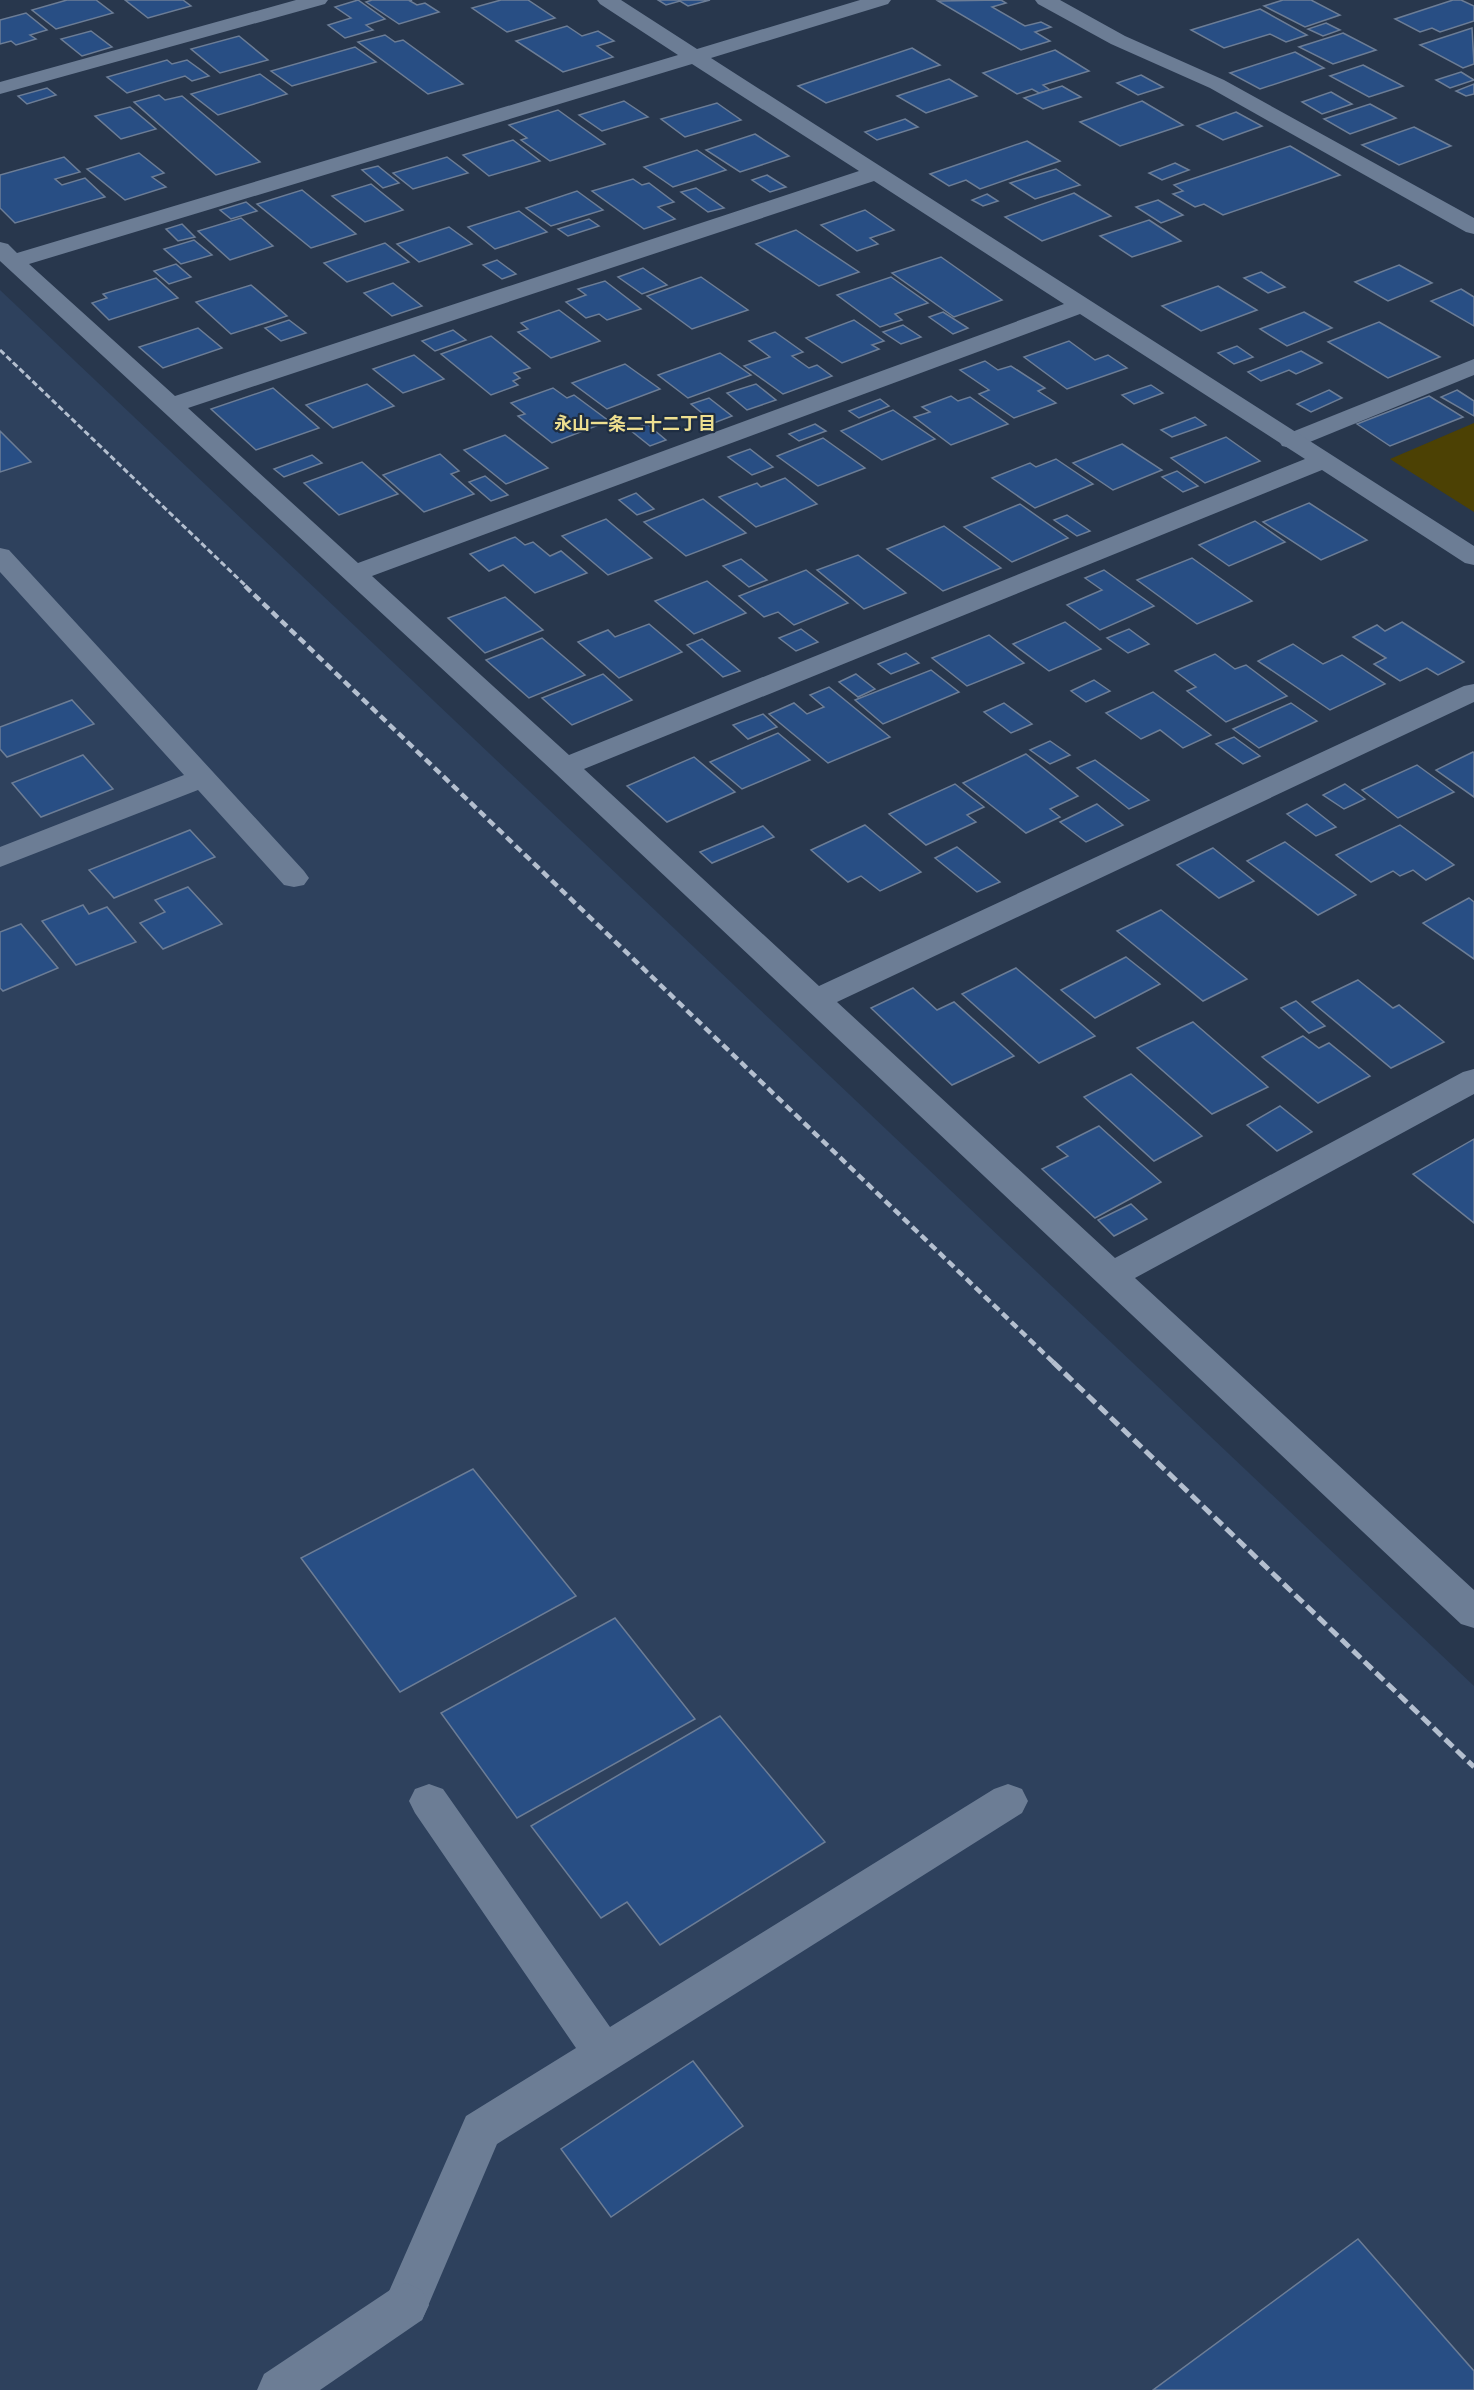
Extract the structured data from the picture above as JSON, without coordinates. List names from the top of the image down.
{
  "districts": ["永山一条二十二丁目"]
}
